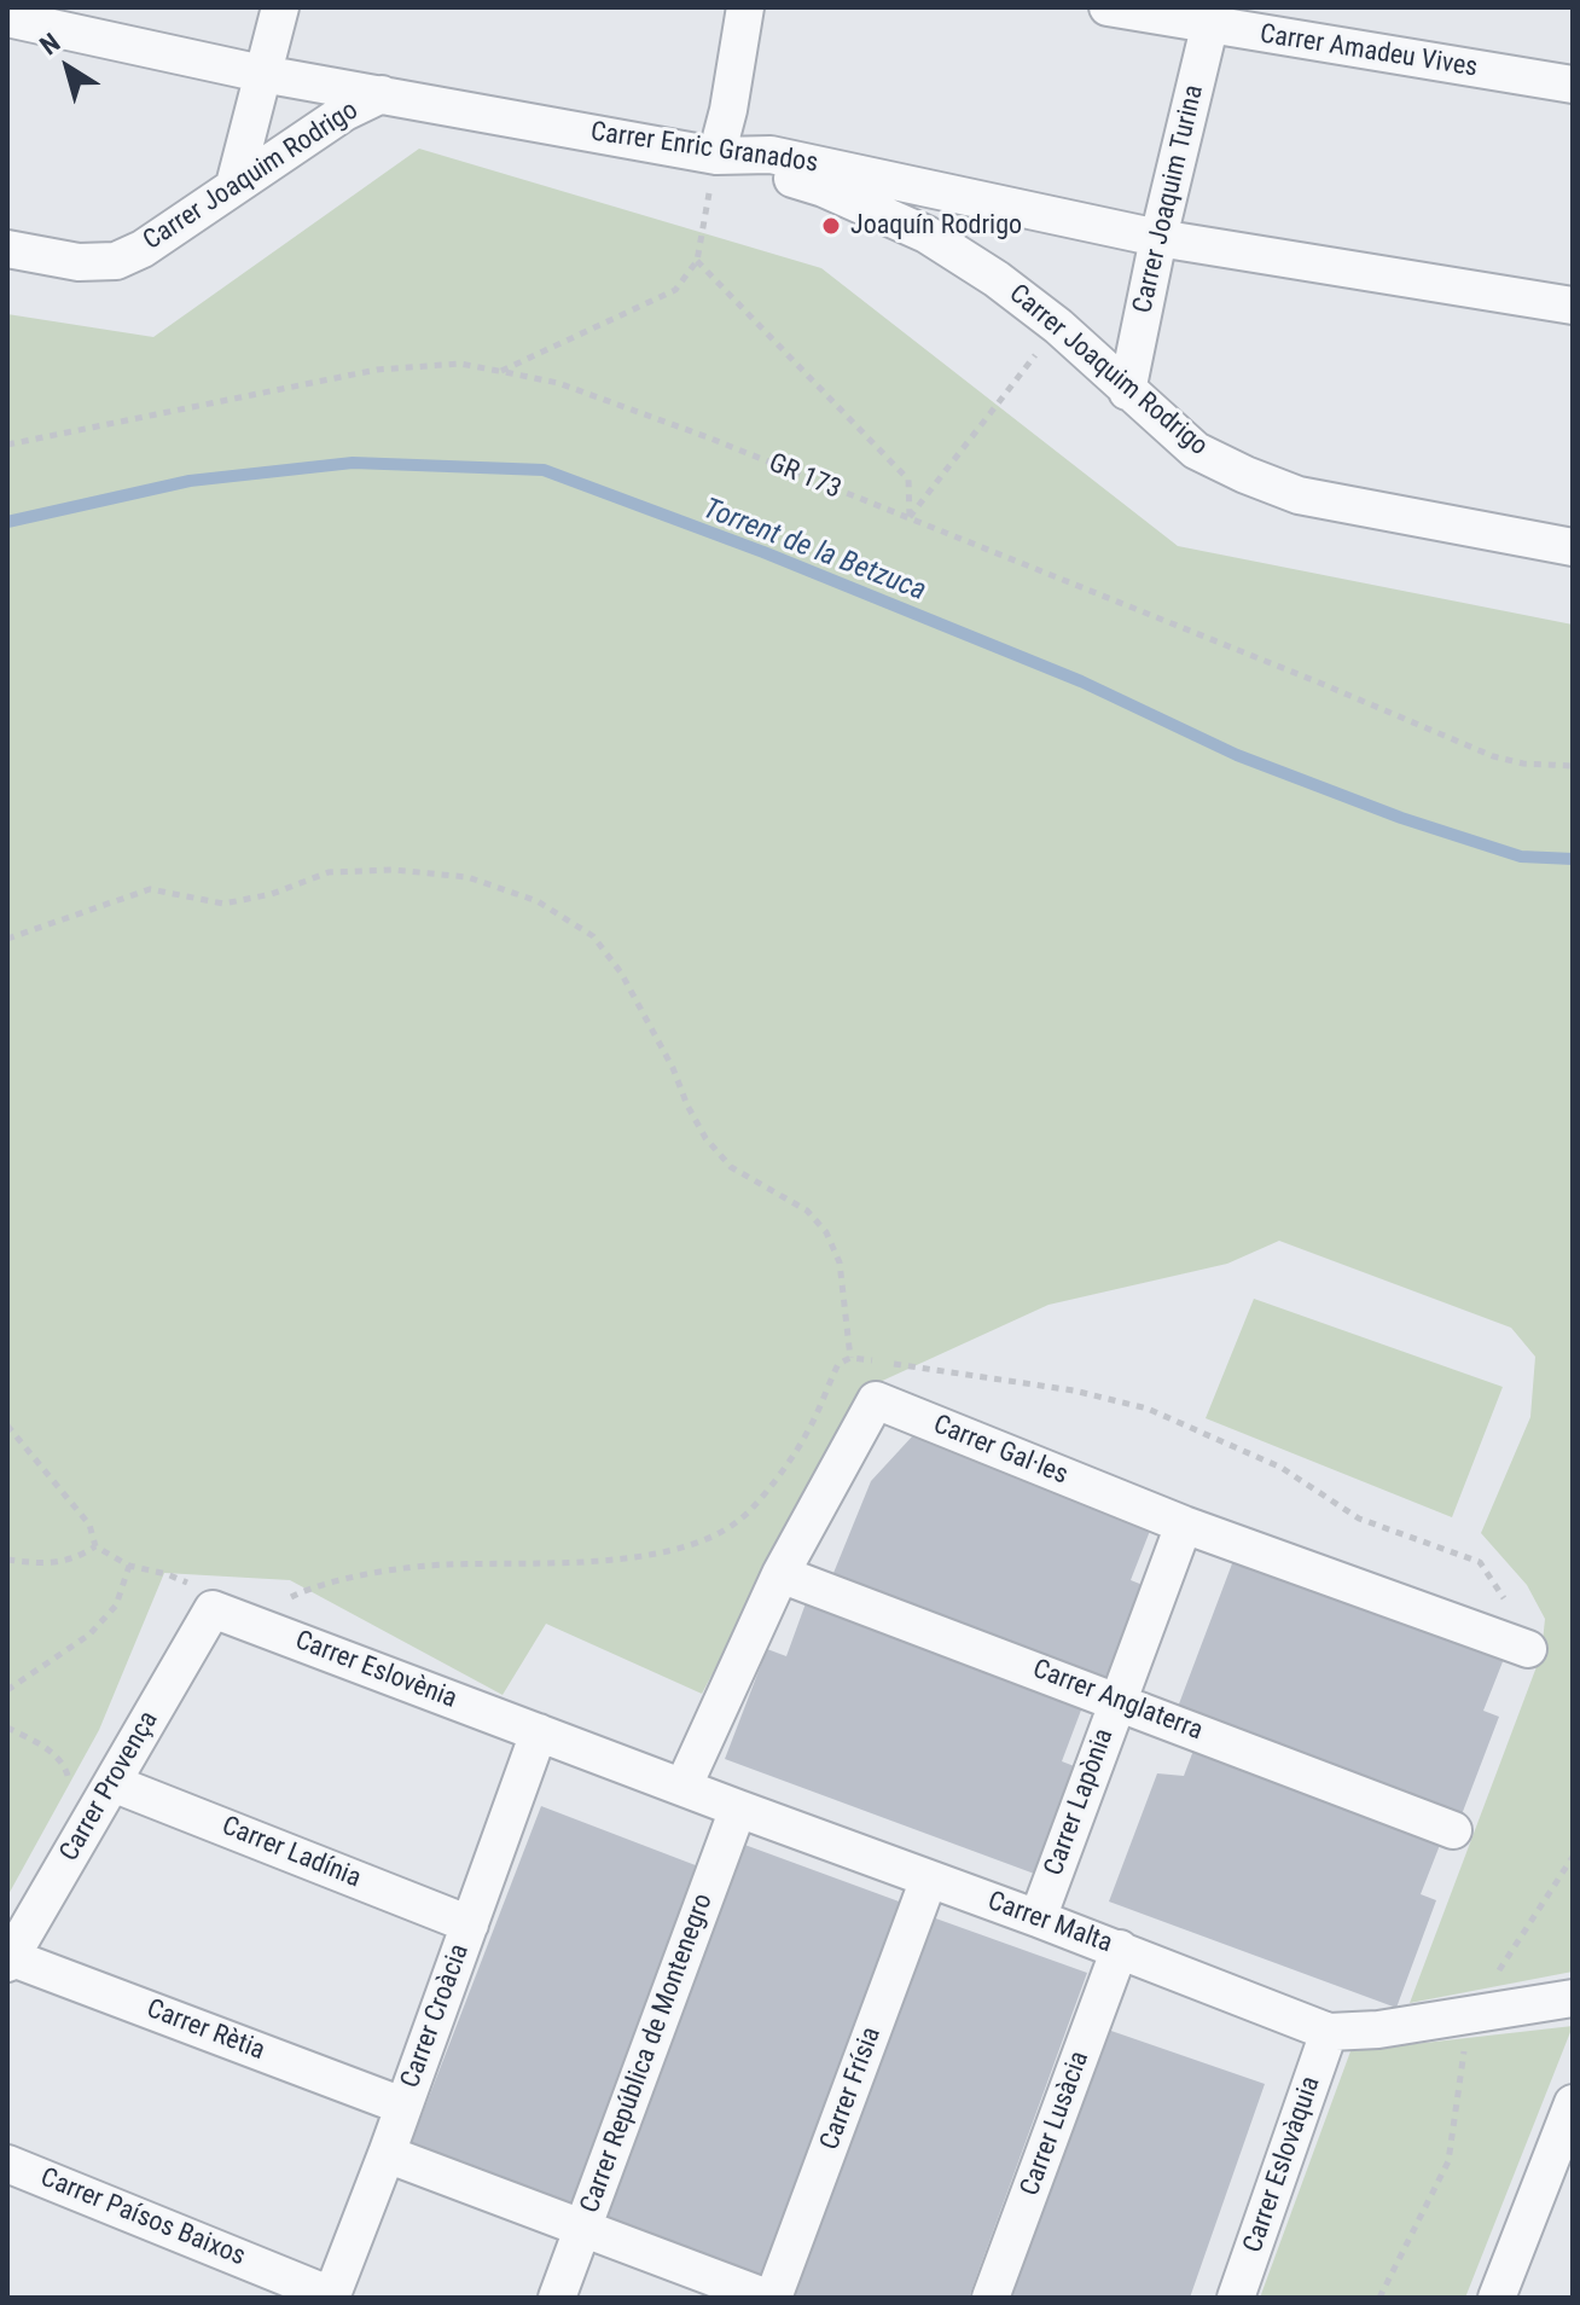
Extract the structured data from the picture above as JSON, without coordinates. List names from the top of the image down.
{
  "streets": {
    "street": [
      "Carrer Amadeu Vives",
      "Carrer Enric Granados",
      "Carrer Joaquim Rodrigo",
      "Carrer Joaquim Turina",
      "Carrer Gal·les",
      "Carrer Eslovènia",
      "Carrer Anglaterra",
      "Carrer Provença",
      "Carrer Lapònia",
      "Carrer Ladínia",
      "Carrer Malta",
      "Carrer Croàcia",
      "Carrer Rètia",
      "Carrer República de Montenegro",
      "Carrer Frísia",
      "Carrer Lusàcia",
      "Carrer Eslovàquia",
      "Carrer Paísos Baixos"
    ],
    "path": ["GR 173"]
  },
  "crossings": [
    ["Carrer Amadeu Vives", "Carrer Joaquim Turina"],
    ["Carrer Enric Granados", "Carrer Joaquim Rodrigo"],
    ["Carrer Enric Granados", "Carrer Joaquim Turina"],
    ["Carrer Joaquim Rodrigo", "Carrer Joaquim Turina"],
    ["Carrer Gal·les", "Carrer Anglaterra"],
    ["Carrer Gal·les", "Carrer Lapònia"],
    ["Carrer Gal·les", "Carrer Malta"],
    ["Carrer Eslovènia", "Carrer Provença"],
    ["Carrer Eslovènia", "Carrer Malta"],
    ["Carrer Eslovènia", "Carrer Croàcia"],
    ["Carrer Anglaterra", "Carrer Lapònia"],
    ["Carrer Provença", "Carrer Ladínia"],
    ["Carrer Provença", "Carrer Rètia"],
    ["Carrer Lapònia", "Carrer Malta"],
    ["Carrer Ladínia", "Carrer Croàcia"],
    ["Carrer Malta", "Carrer Croàcia"],
    ["Carrer Malta", "Carrer República de Montenegro"],
    ["Carrer Malta", "Carrer Frísia"],
    ["Carrer Malta", "Carrer Lusàcia"],
    ["Carrer Malta", "Carrer Eslovàquia"],
    ["Carrer Croàcia", "Carrer Rètia"],
    ["Carrer Croàcia", "Carrer Paísos Baixos"]
  ],
  "water": ["Torrent de la Betzuca"],
  "places": ["Joaquín Rodrigo"],
  "north": "top left"
}
